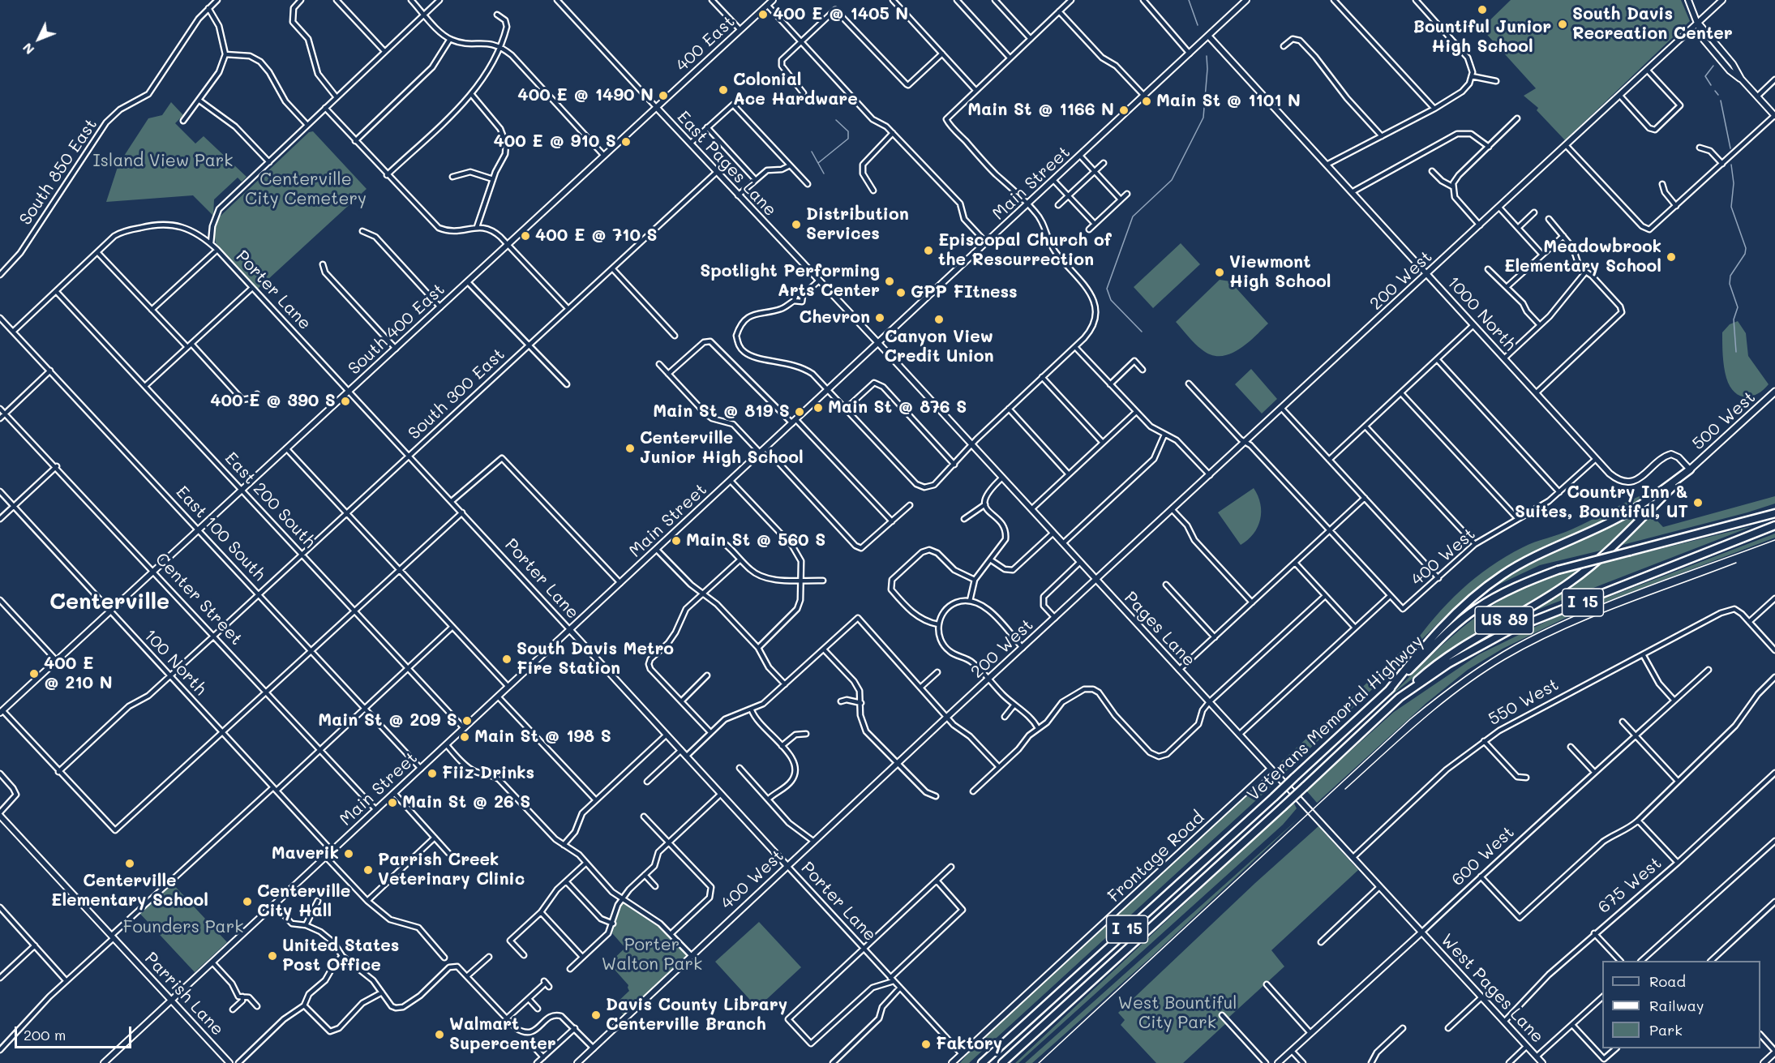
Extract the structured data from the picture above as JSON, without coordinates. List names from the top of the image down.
{
  "streets": {
    "highway": ["I 15", "US 89", "Veterans Memorial Highway"],
    "main road": [
      "400 East",
      "East Pages Lane",
      "Main Street",
      "200 West",
      "Porter Lane",
      "1000 North",
      "South 400 East",
      "500 West",
      "400 West",
      "Pages Lane",
      "600 West",
      "Frontage Road",
      "West Pages Lane",
      "Parrish Lane"
    ],
    "street": [
      "South 850 East",
      "South 300 East",
      "East 200 South",
      "East 100 South",
      "Center Street",
      "100 North",
      "550 West",
      "675 West"
    ]
  },
  "crossings": [
    ["400 East", "East Pages Lane"],
    ["400 East", "South 400 East"],
    ["East Pages Lane", "Main Street"],
    ["East Pages Lane", "South 400 East"],
    ["East Pages Lane", "South 300 East"],
    ["East Pages Lane", "Pages Lane"],
    ["Main Street", "Porter Lane"],
    ["Main Street", "1000 North"],
    ["Main Street", "East 200 South"],
    ["Main Street", "East 100 South"],
    ["Main Street", "Center Street"],
    ["Main Street", "Pages Lane"],
    ["Main Street", "100 North"],
    ["Main Street", "Parrish Lane"],
    ["200 West", "1000 North"],
    ["200 West", "400 West"],
    ["200 West", "Pages Lane"],
    ["Porter Lane", "South 400 East"],
    ["Porter Lane", "South 300 East"],
    ["Porter Lane", "East 200 South"],
    ["Porter Lane", "East 100 South"],
    ["Porter Lane", "400 West"],
    ["Porter Lane", "Frontage Road"],
    ["1000 North", "500 West"],
    ["1000 North", "400 West"],
    ["1000 North", "US 89"],
    ["South 400 East", "East 200 South"],
    ["South 400 East", "East 100 South"],
    ["South 400 East", "Center Street"],
    ["South 400 East", "100 North"],
    ["South 300 East", "East 200 South"],
    ["South 300 East", "East 100 South"],
    ["South 300 East", "Center Street"],
    ["South 300 East", "100 North"],
    ["500 West", "US 89"],
    ["US 89", "Veterans Memorial Highway"],
    ["Pages Lane", "550 West"],
    ["Pages Lane", "600 West"],
    ["Pages Lane", "Frontage Road"],
    ["Pages Lane", "West Pages Lane"],
    ["600 West", "West Pages Lane"],
    ["675 West", "West Pages Lane"]
  ],
  "districts": ["Centerville"],
  "parks": [
    "Island View Park",
    "Centerville City Cemetery",
    "Founders Park",
    "Porter Walton Park",
    "West Bountiful City Park"
  ],
  "places": [
    "Bountiful Junior High School",
    "400 E @ 1405 N",
    "South Davis Recreation Center",
    "Colonial Ace Hardware",
    "400 E @ 1490 N",
    "Main St @ 1101 N",
    "Main St @ 1166 N",
    "400 E @ 910 S",
    "Distribution Services",
    "400 E @ 710 S",
    "Episcopal Church of the Rescurrection",
    "Meadowbrook Elementary School",
    "Viewmont High School",
    "Spotlight Performing Arts Center",
    "GPP FItness",
    "Chevron",
    "Canyon View Credit Union",
    "400 E @ 390 S",
    "Main St @ 876 S",
    "Main St @ 819 S",
    "Centerville Junior High School",
    "Country Inn & Suites, Bountiful, UT",
    "Main St @ 560 S",
    "South Davis Metro Fire Station",
    "400 E @ 210 N",
    "Main St @ 209 S",
    "Main St @ 198 S",
    "Fiiz Drinks",
    "Main St @ 26 S",
    "Maverik",
    "Centerville Elementary School",
    "Parrish Creek Veterinary Clinic",
    "Centerville City Hall",
    "United States Post Office",
    "Davis County Library Centerville Branch",
    "Walmart Supercenter",
    "Faktory"
  ],
  "legend": ["Road", "Railway", "Park"],
  "scale_bar": "200 m",
  "north": "bottom left"
}
